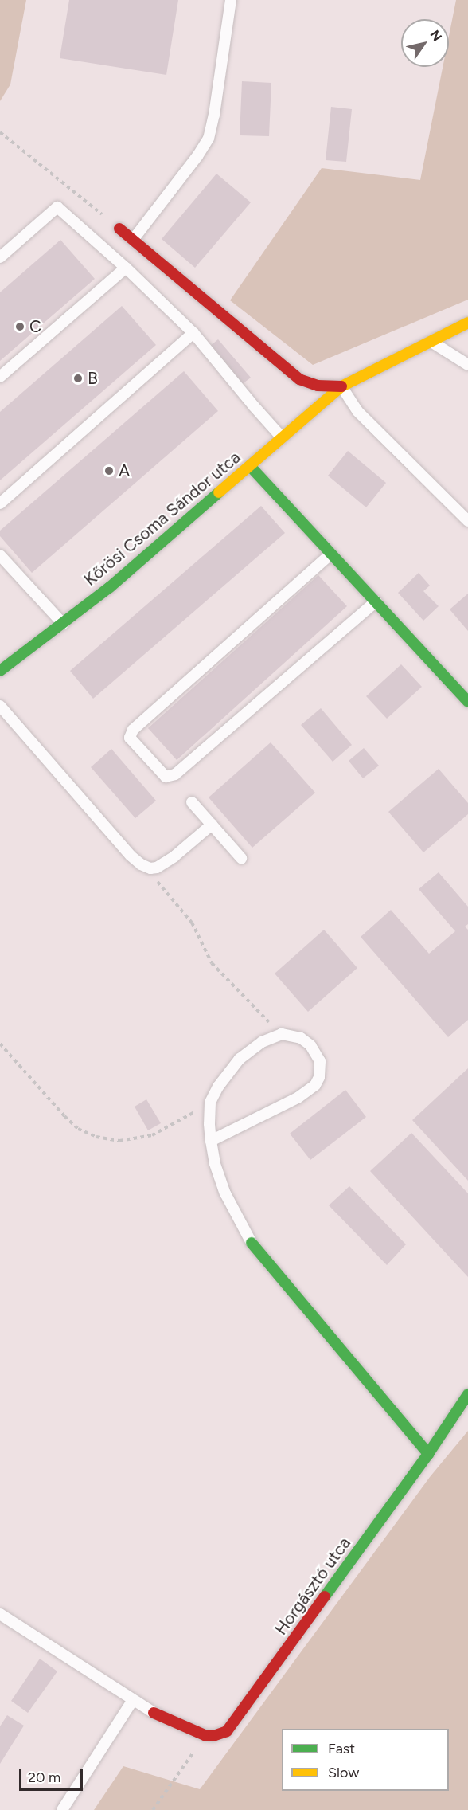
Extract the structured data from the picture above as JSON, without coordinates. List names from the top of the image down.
{
  "streets": {
    "street": ["Kőrösi Csoma Sándor utca", "Horgásztó utca"]
  },
  "places": ["C", "B", "A"],
  "legend": ["Fast", "Slow"],
  "scale_bar": "20 m",
  "north": "top right"
}
